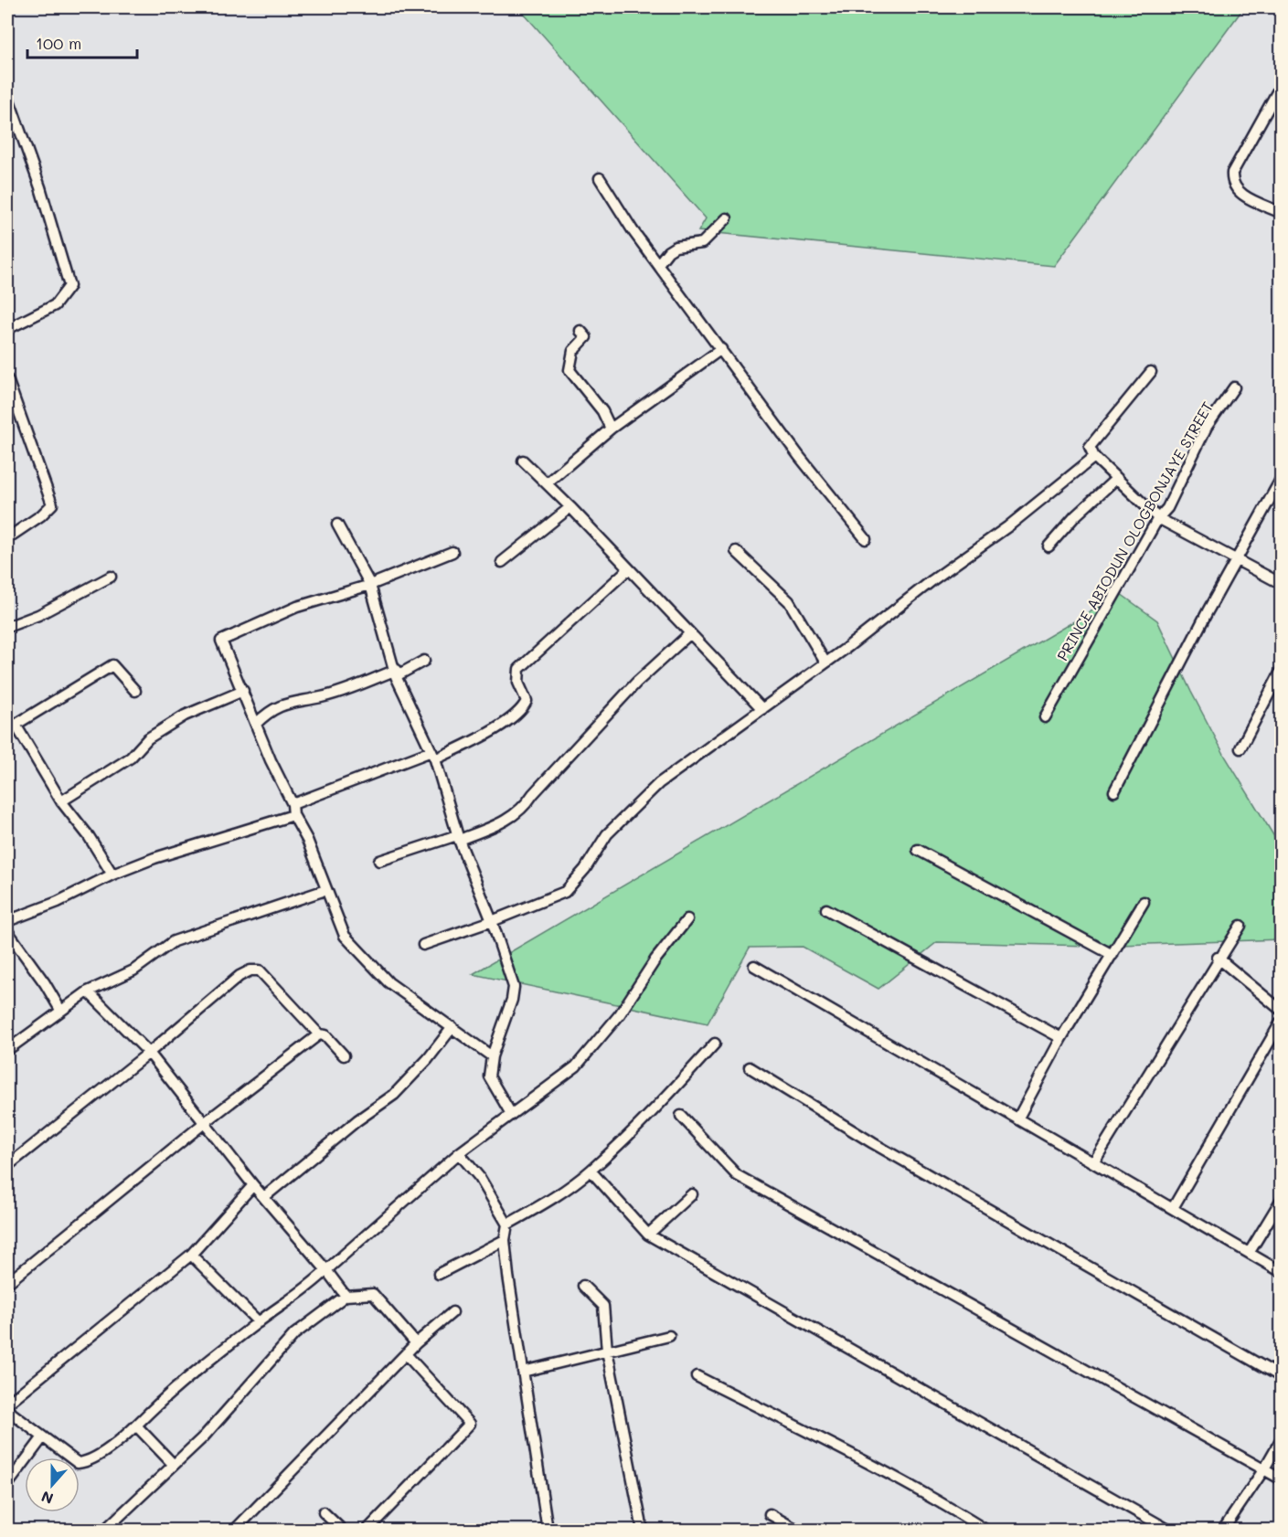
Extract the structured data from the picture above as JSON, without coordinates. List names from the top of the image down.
{
  "streets": {
    "street": ["PRINCE ABIODUN OLOGBONJAYE STREET"]
  },
  "scale_bar": "100 m",
  "north": "bottom"
}
